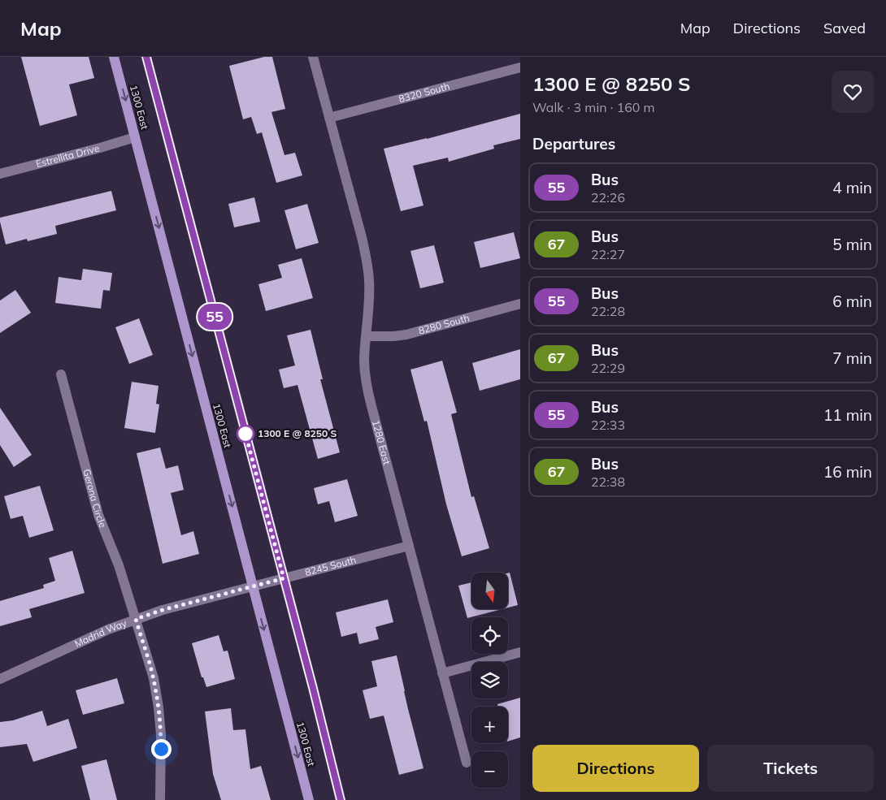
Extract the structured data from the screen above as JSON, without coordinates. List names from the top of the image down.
{
  "streets": {
    "main road": ["1300 East"],
    "street": [
      "8320 South",
      "Estrellita Drive",
      "8280 South",
      "1280 East",
      "Gerona Circle",
      "8245 South",
      "Madrid Way"
    ]
  },
  "crossings": [
    ["8320 South", "1280 East"],
    ["1300 East", "Estrellita Drive"],
    ["1300 East", "8245 South"],
    ["1300 East", "Madrid Way"],
    ["8280 South", "1280 East"],
    ["1280 East", "8245 South"],
    ["Gerona Circle", "Madrid Way"],
    ["8245 South", "Madrid Way"]
  ],
  "places": ["1300 E @ 8250 S"],
  "lines": ["bus line 55"],
  "north": "bottom",
  "page": {
    "header": "Map",
    "nav": ["Map", "Directions", "Saved"],
    "on_map": "55",
    "heading": [
      ["1300 E @ 8250 S", "Walk · 3 min · 160 m"],
      "Departures"
    ],
    "list": [
      {
        "mark": "55",
        "name": "Bus",
        "note": "22:26",
        "value": "4 min"
      },
      {
        "mark": "67",
        "name": "Bus",
        "note": "22:27",
        "value": "5 min"
      },
      {
        "mark": "55",
        "name": "Bus",
        "note": "22:28",
        "value": "6 min"
      },
      {
        "mark": "67",
        "name": "Bus",
        "note": "22:29",
        "value": "7 min"
      },
      {
        "mark": "55",
        "name": "Bus",
        "note": "22:33",
        "value": "11 min"
      },
      {
        "mark": "67",
        "name": "Bus",
        "note": "22:38",
        "value": "16 min"
      }
    ],
    "map_buttons": ["+", "−"],
    "buttons": ["Directions", "Tickets"]
  }
}
